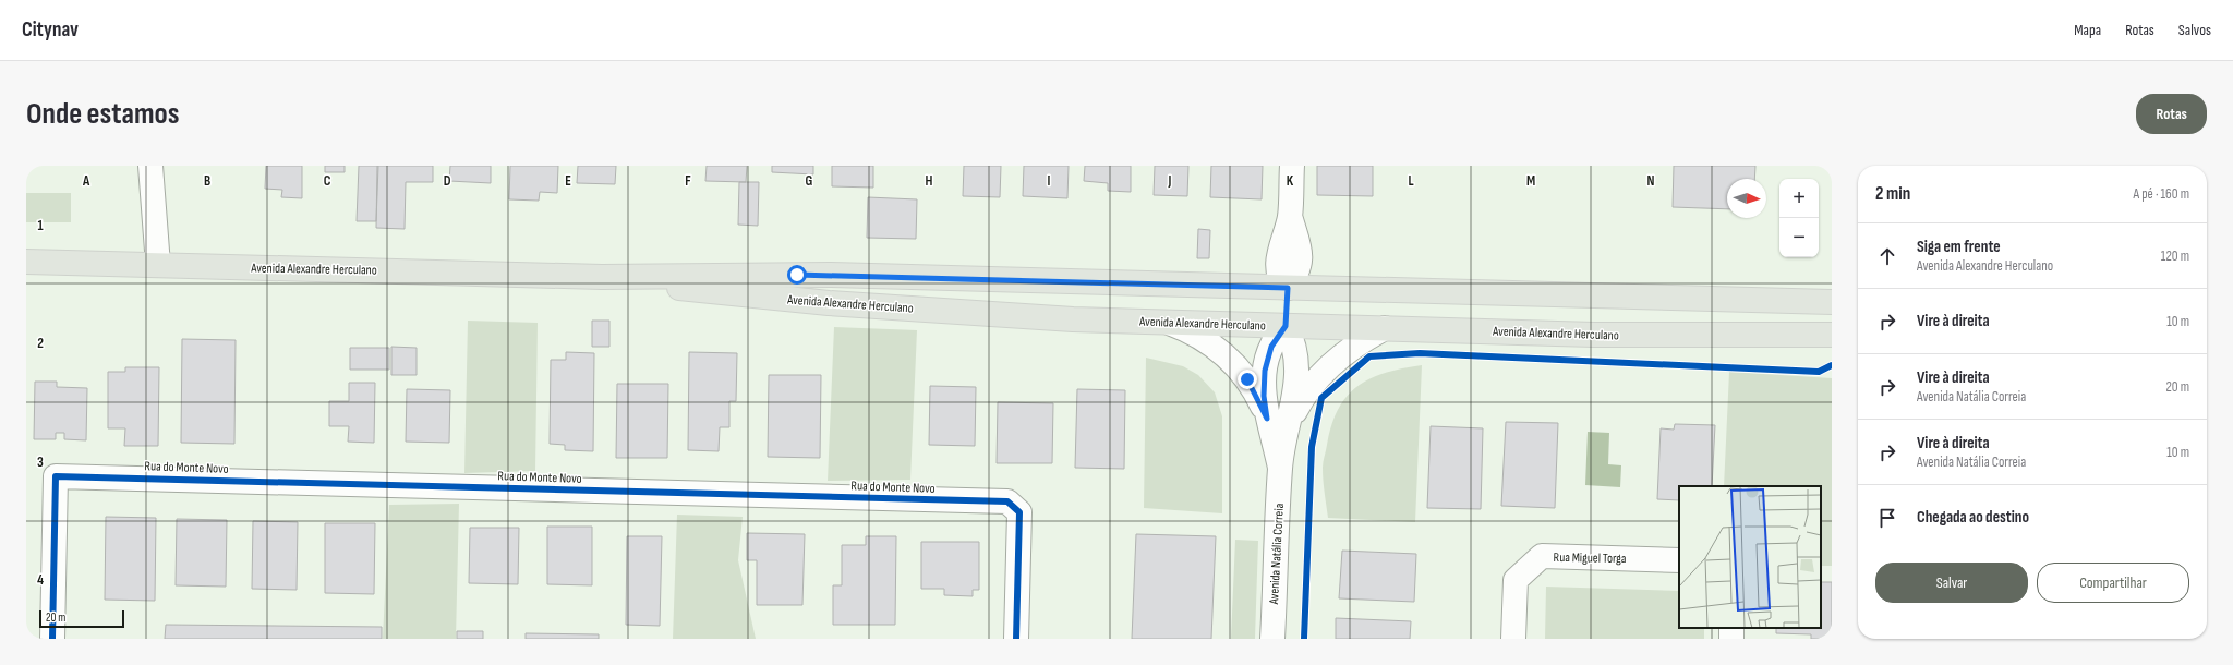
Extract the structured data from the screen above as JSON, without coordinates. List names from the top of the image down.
{
  "streets": {
    "main road": ["Avenida Alexandre Herculano"],
    "street": ["Rua do Monte Novo", "Avenida Natália Correia", "Rua Miguel Torga"]
  },
  "crossings": [
    ["Avenida Alexandre Herculano", "Avenida Natália Correia"]
  ],
  "scale_bar": "20 m",
  "north": "right",
  "page": {
    "header": "Citynav",
    "nav": ["Mapa", "Rotas", "Salvos"],
    "buttons": [
      "Rotas",
      ["Salvar", "Compartilhar"]
    ],
    "title": "Onde estamos",
    "heading": ["2 min", "A pé · 160 m"],
    "map_buttons": ["+", "−"],
    "list": [
      ["Siga em frente", "Avenida Alexandre Herculano", "120 m"],
      ["Vire à direita", "10 m"],
      ["Vire à direita", "Avenida Natália Correia", "20 m"],
      ["Vire à direita", "Avenida Natália Correia", "10 m"],
      "Chegada ao destino"
    ],
    "scale": "20 m"
  },
  "grid": {
    "columns": [
      "A",
      "B",
      "C",
      "D",
      "E",
      "F",
      "G",
      "H",
      "I",
      "J",
      "K",
      "L",
      "M",
      "N"
    ],
    "rows": [
      "1",
      "2",
      "3",
      "4"
    ]
  }
}
